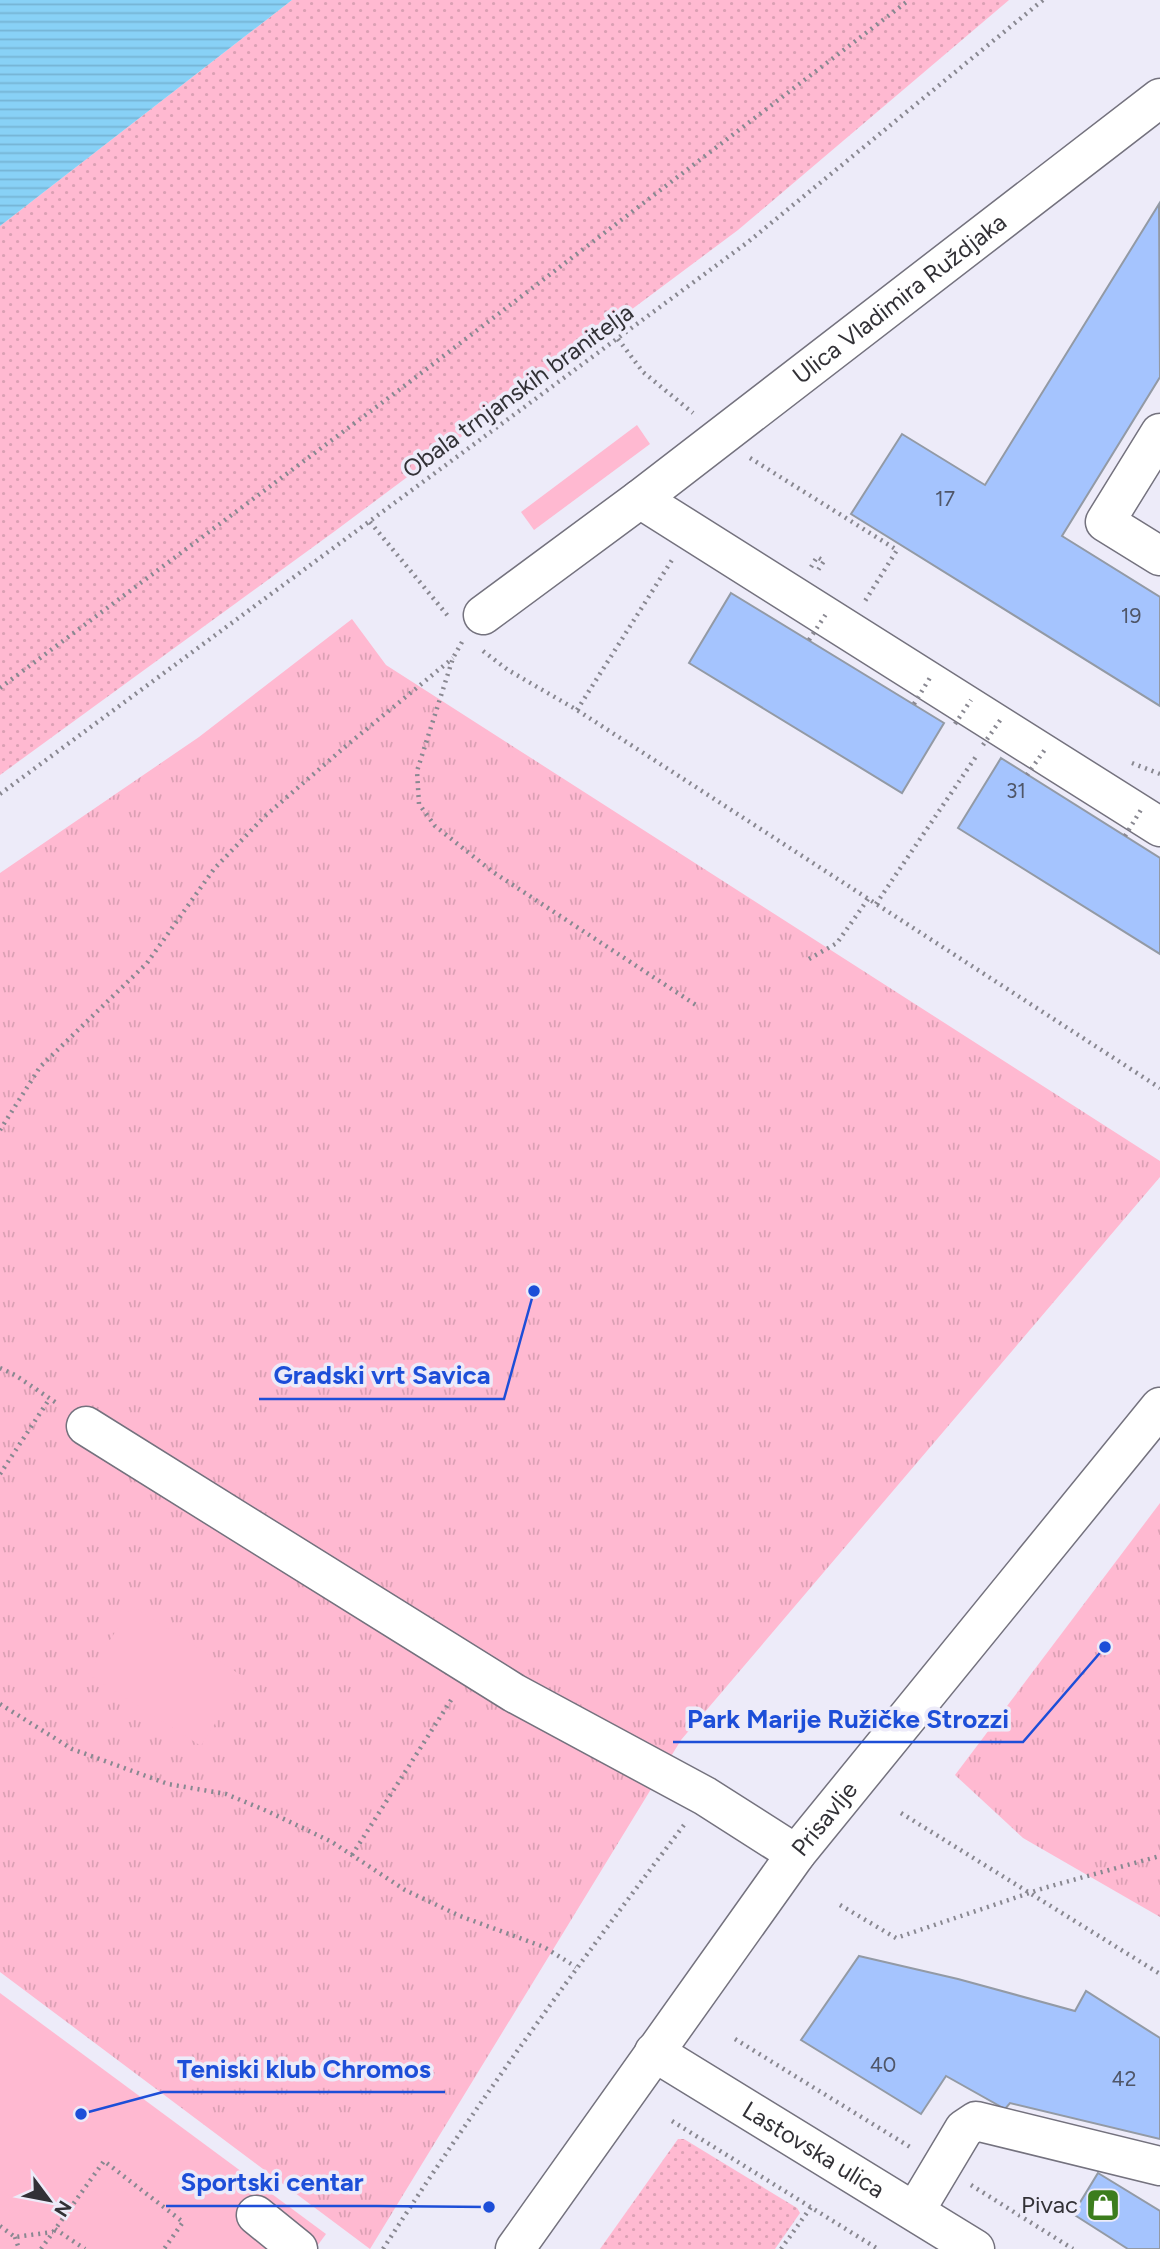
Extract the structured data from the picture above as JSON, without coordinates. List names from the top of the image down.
{
  "streets": {
    "street": ["Ulica Vladimira Ruždjaka", "Prisavlje", "Lastovska ulica"],
    "path": ["Obala trnjanskih branitelja"]
  },
  "crossings": [
    ["Prisavlje", "Lastovska ulica"]
  ],
  "places": {
    "other": [
      "Gradski vrt Savica",
      "Park Marije Ružičke Strozzi",
      "Teniski klub Chromos",
      "Sportski centar"
    ],
    "shop": ["Pivac"]
  },
  "house_numbers": [
    "17",
    "19",
    "31",
    "40",
    "42"
  ],
  "north": "bottom right"
}
